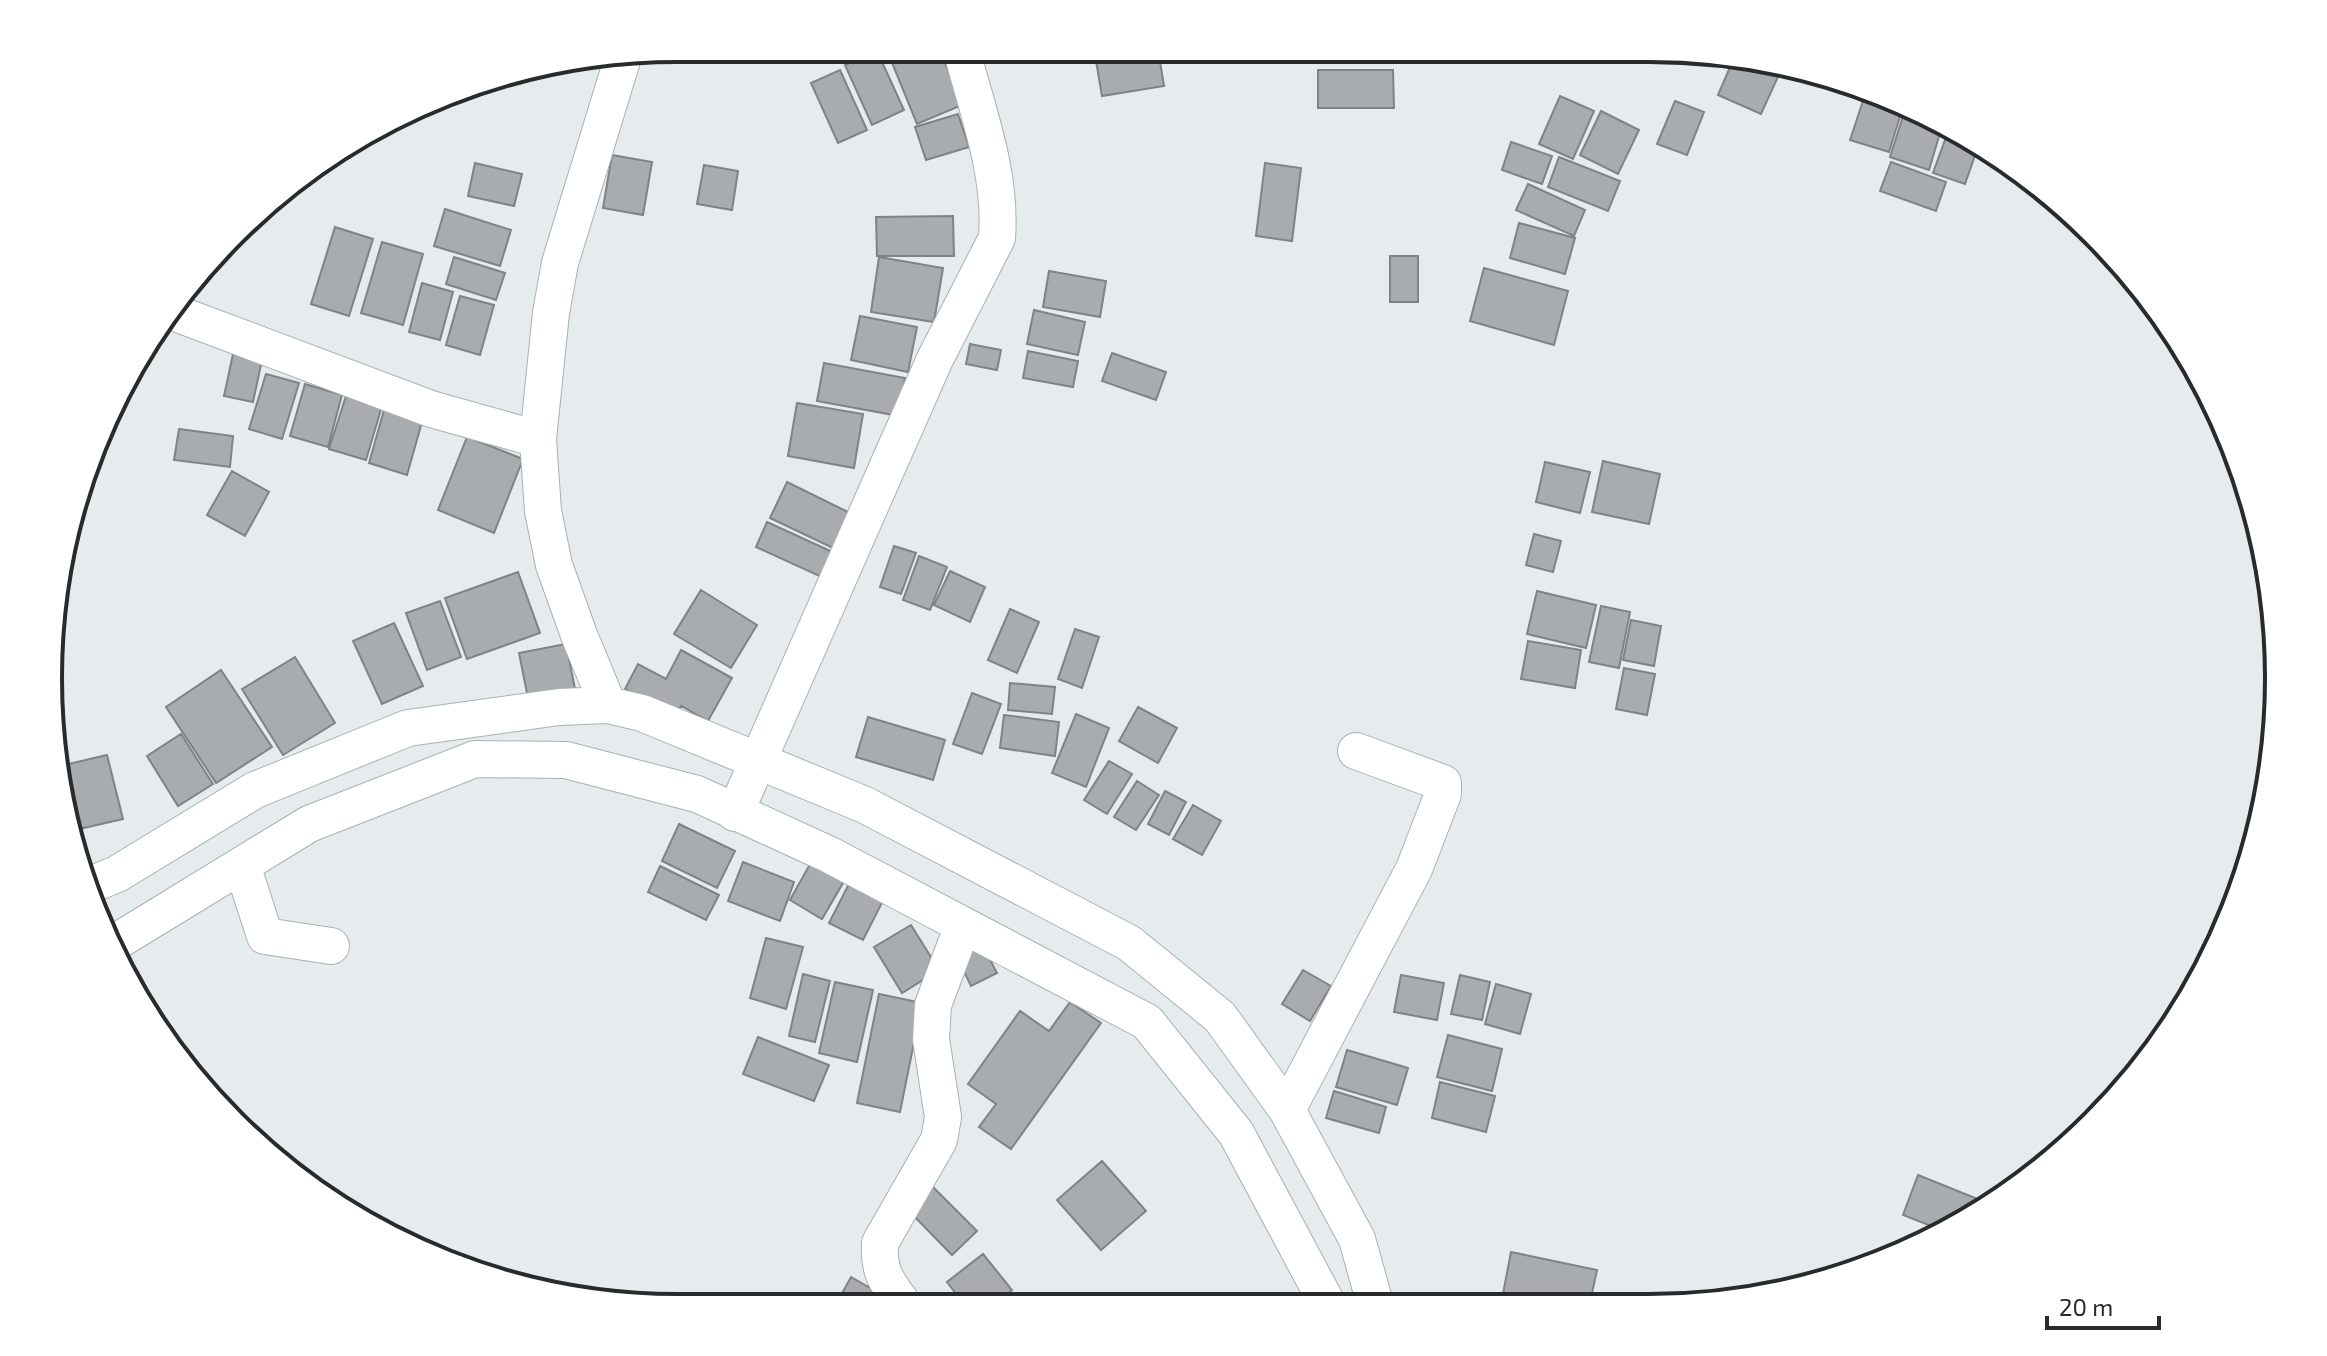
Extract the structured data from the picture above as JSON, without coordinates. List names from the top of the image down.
{
  "scale_bar": "20 m"
}
